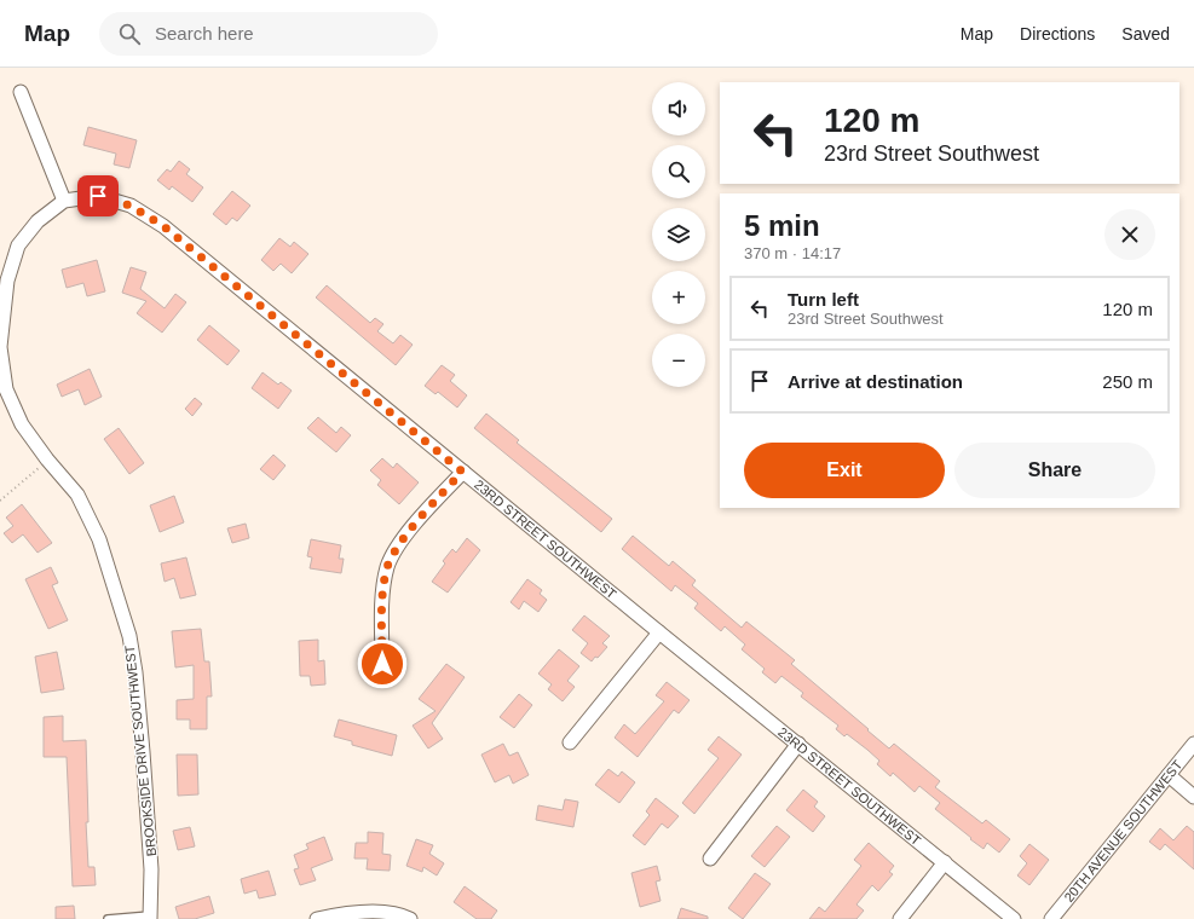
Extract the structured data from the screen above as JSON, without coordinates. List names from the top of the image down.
{
  "streets": {
    "street": ["23RD STREET SOUTHWEST", "BROOKSIDE DRIVE SOUTHWEST", "20TH AVENUE SOUTHWEST"]
  },
  "crossings": [
    ["23RD STREET SOUTHWEST", "BROOKSIDE DRIVE SOUTHWEST"]
  ],
  "page": {
    "header": "Map",
    "search": "Search here",
    "nav": ["Map", "Directions", "Saved"],
    "map_buttons": ["+", "−"],
    "turn": ["120 m", "23rd Street Southwest"],
    "heading": ["5 min", "370 m · 14:17"],
    "list": [
      {
        "name": "Turn left",
        "note": "23rd Street Southwest",
        "value": "120 m"
      },
      {
        "name": "Arrive at destination",
        "value": "250 m"
      }
    ],
    "buttons": ["Exit", "Share"]
  }
}
